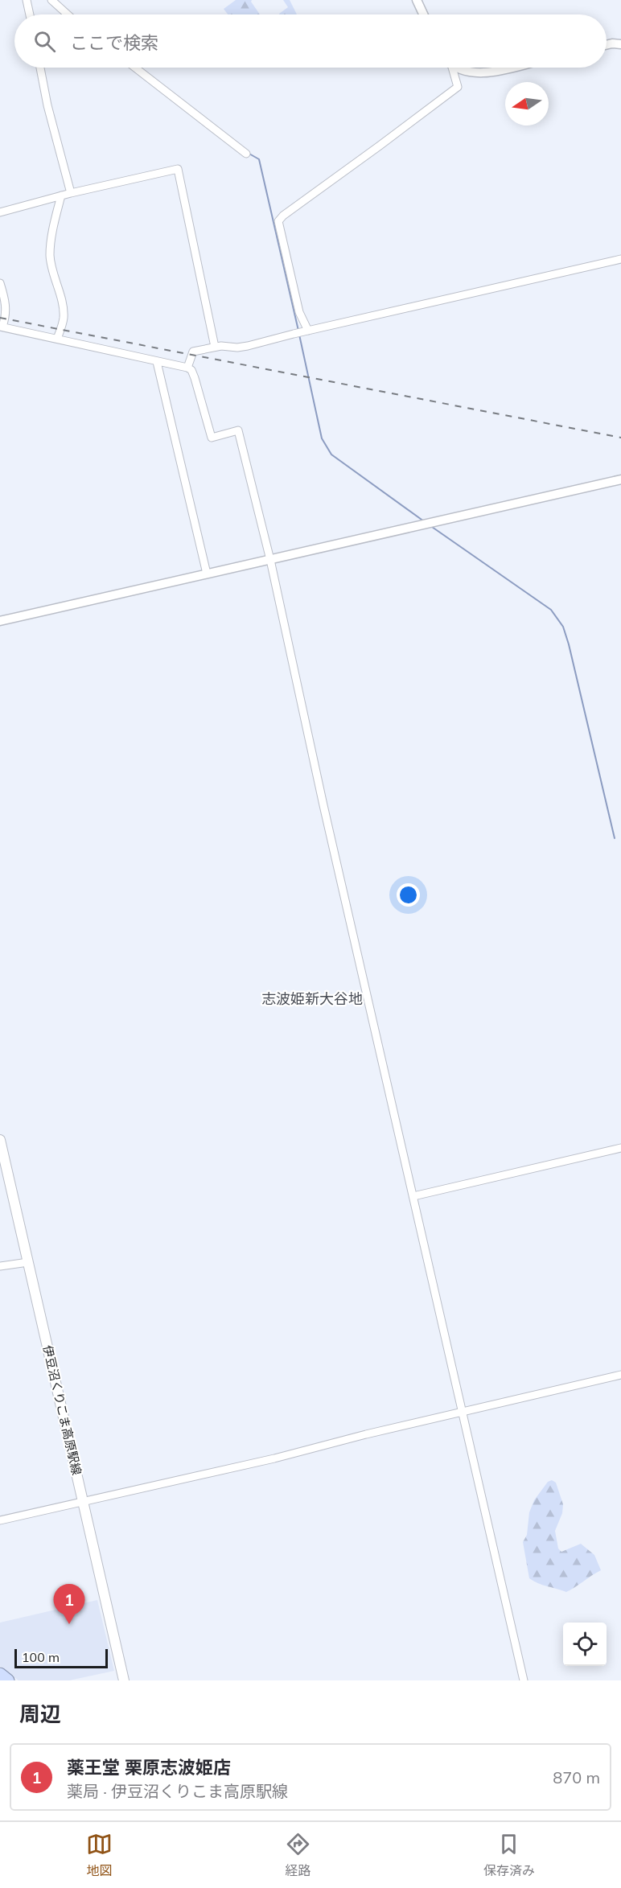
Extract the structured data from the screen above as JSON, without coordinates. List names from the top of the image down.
{
  "streets": {
    "main road": ["伊豆沼くりこま高原駅線"]
  },
  "districts": ["志波姫新大谷地"],
  "scale_bar": "100 m",
  "north": "left",
  "page": {
    "search": "ここで検索",
    "pins": "1",
    "scale": "100 m",
    "heading": "周辺",
    "list": [
      {
        "mark": "1",
        "name": "薬王堂 栗原志波姫店",
        "note": "薬局 · 伊豆沼くりこま高原駅線",
        "value": "870 m"
      }
    ],
    "nav": ["地図", "経路", "保存済み"]
  }
}
